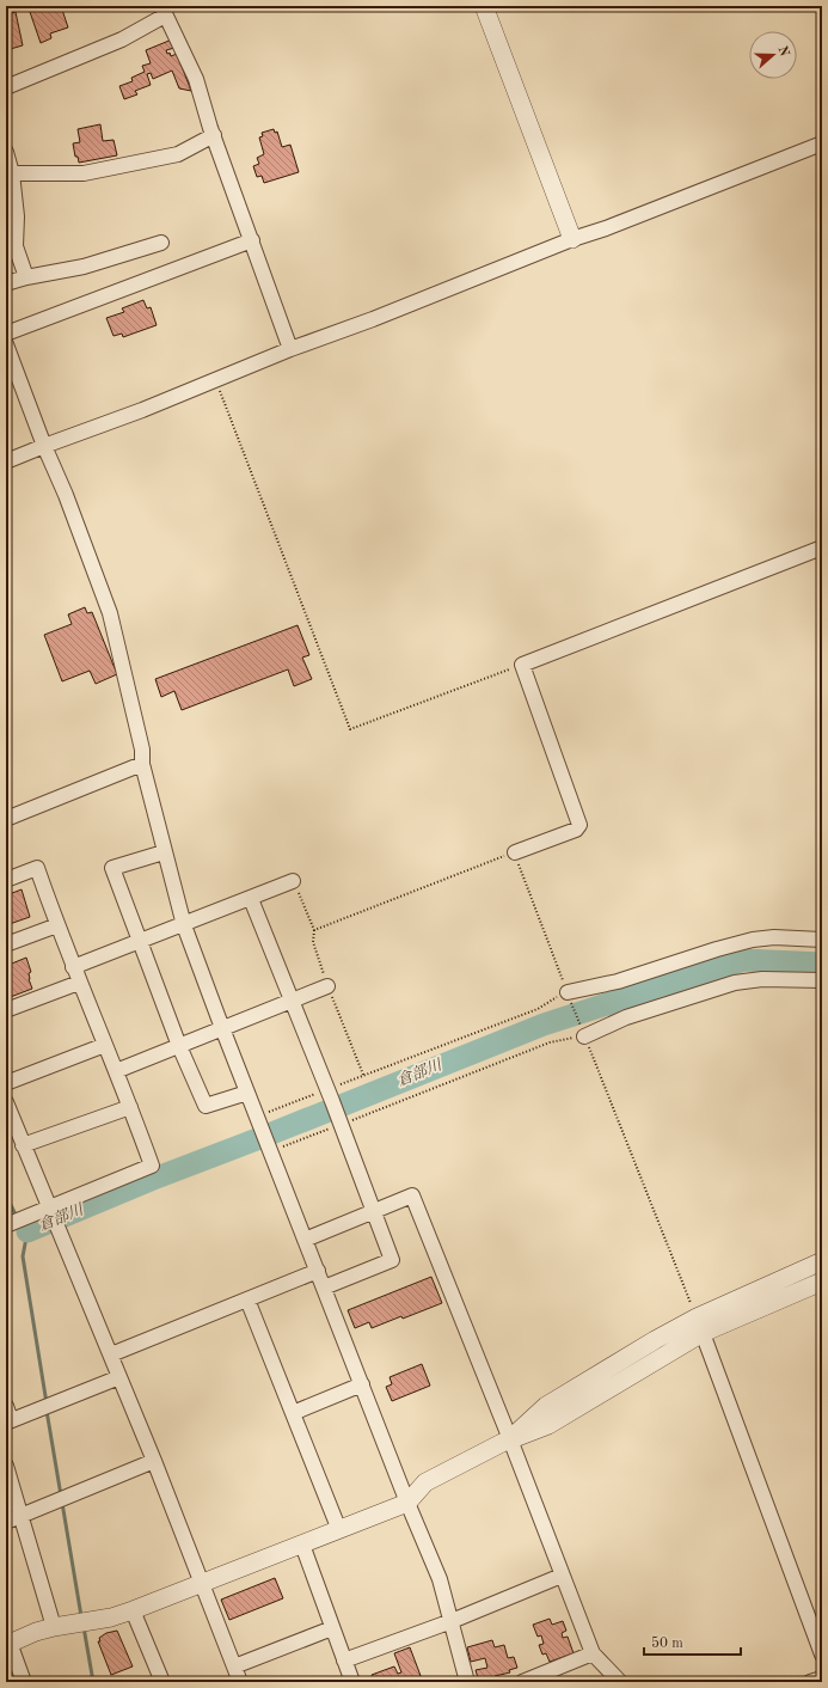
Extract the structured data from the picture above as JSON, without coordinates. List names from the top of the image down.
{
  "water": ["倉部川"],
  "scale_bar": "50 m",
  "north": "right"
}
